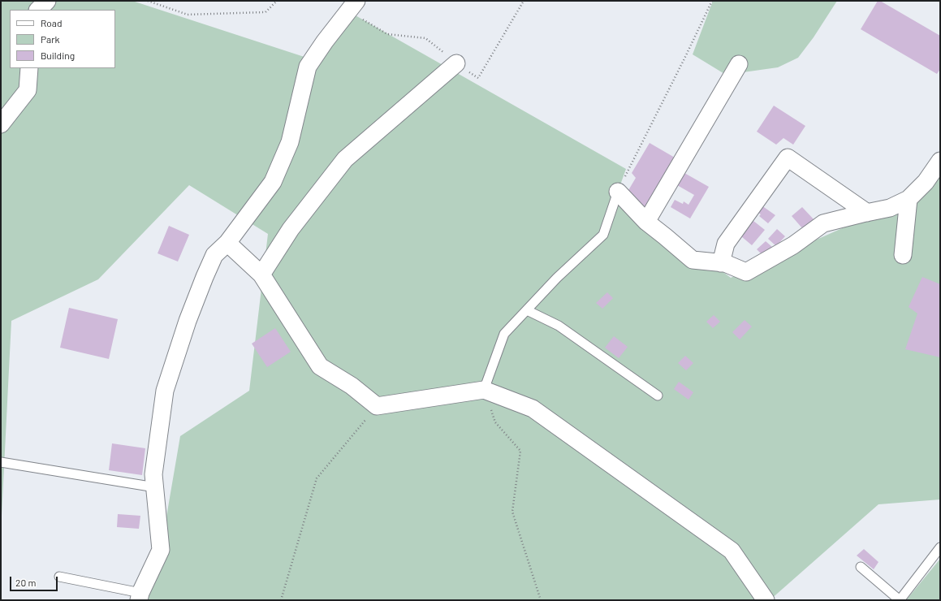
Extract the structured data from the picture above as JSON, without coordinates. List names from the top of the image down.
{
  "legend": ["Road", "Park", "Building"],
  "scale_bar": "20 m"
}
